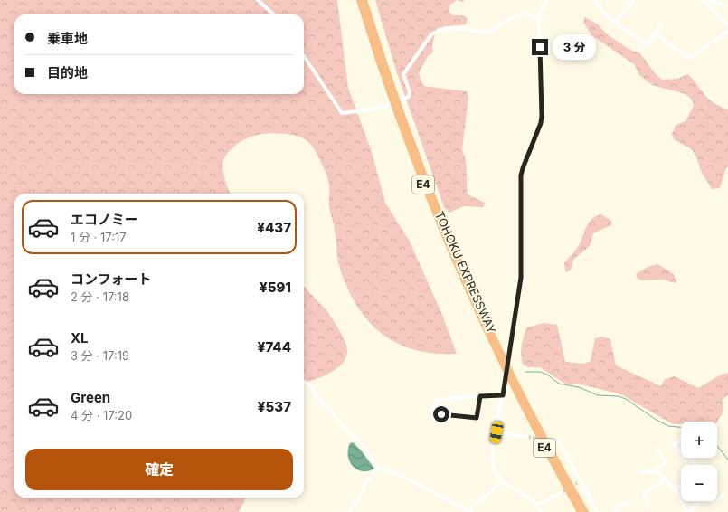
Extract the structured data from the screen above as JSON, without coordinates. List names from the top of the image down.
{
  "streets": {
    "highway": ["E4", "TOHOKU EXPRESSWAY"]
  },
  "page": {
    "banner": ["乗車地", "目的地"],
    "bubble": "3 分",
    "list": [
      {
        "name": "エコノミー",
        "note": "1 分 · 17:17",
        "value": "¥437"
      },
      {
        "name": "コンフォート",
        "note": "2 分 · 17:18",
        "value": "¥591"
      },
      {
        "name": "XL",
        "note": "3 分 · 17:19",
        "value": "¥744"
      },
      {
        "name": "Green",
        "note": "4 分 · 17:20",
        "value": "¥537"
      }
    ],
    "map_buttons": ["+", "−"],
    "buttons": "確定"
  }
}
